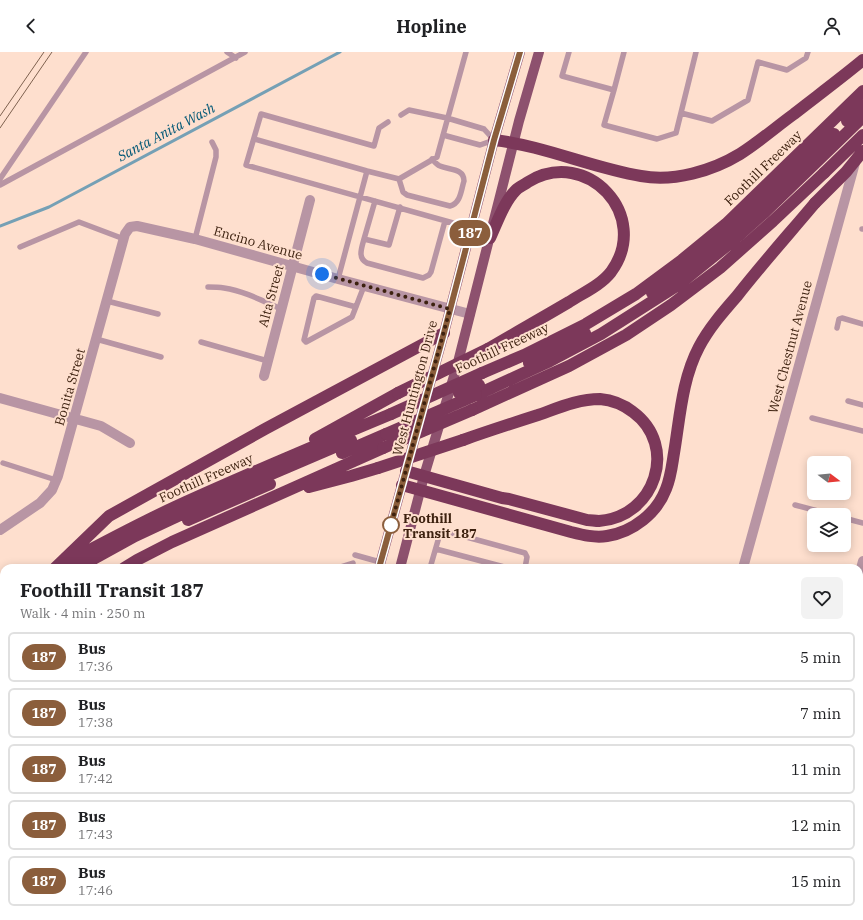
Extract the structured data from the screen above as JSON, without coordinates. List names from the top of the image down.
{
  "streets": {
    "highway": ["Foothill Freeway"],
    "main road": ["West Huntington Drive"],
    "street": [
      "Encino Avenue",
      "Alta Street",
      "West Chestnut Avenue",
      "Bonita Street"
    ]
  },
  "crossings": [
    ["Encino Avenue", "Alta Street"],
    ["Encino Avenue", "Bonita Street"],
    ["Encino Avenue", "West Huntington Drive"]
  ],
  "water": ["Santa Anita Wash"],
  "places": ["Foothill Transit 187"],
  "lines": ["bus line 187"],
  "north": "right",
  "page": {
    "header": "Hopline",
    "on_map": "187",
    "heading": ["Foothill Transit 187", "Walk · 4 min · 250 m"],
    "list": [
      {
        "mark": "187",
        "name": "Bus",
        "note": "17:36",
        "value": "5 min"
      },
      {
        "mark": "187",
        "name": "Bus",
        "note": "17:38",
        "value": "7 min"
      },
      {
        "mark": "187",
        "name": "Bus",
        "note": "17:42",
        "value": "11 min"
      },
      {
        "mark": "187",
        "name": "Bus",
        "note": "17:43",
        "value": "12 min"
      },
      {
        "mark": "187",
        "name": "Bus",
        "note": "17:46",
        "value": "15 min"
      }
    ]
  }
}
